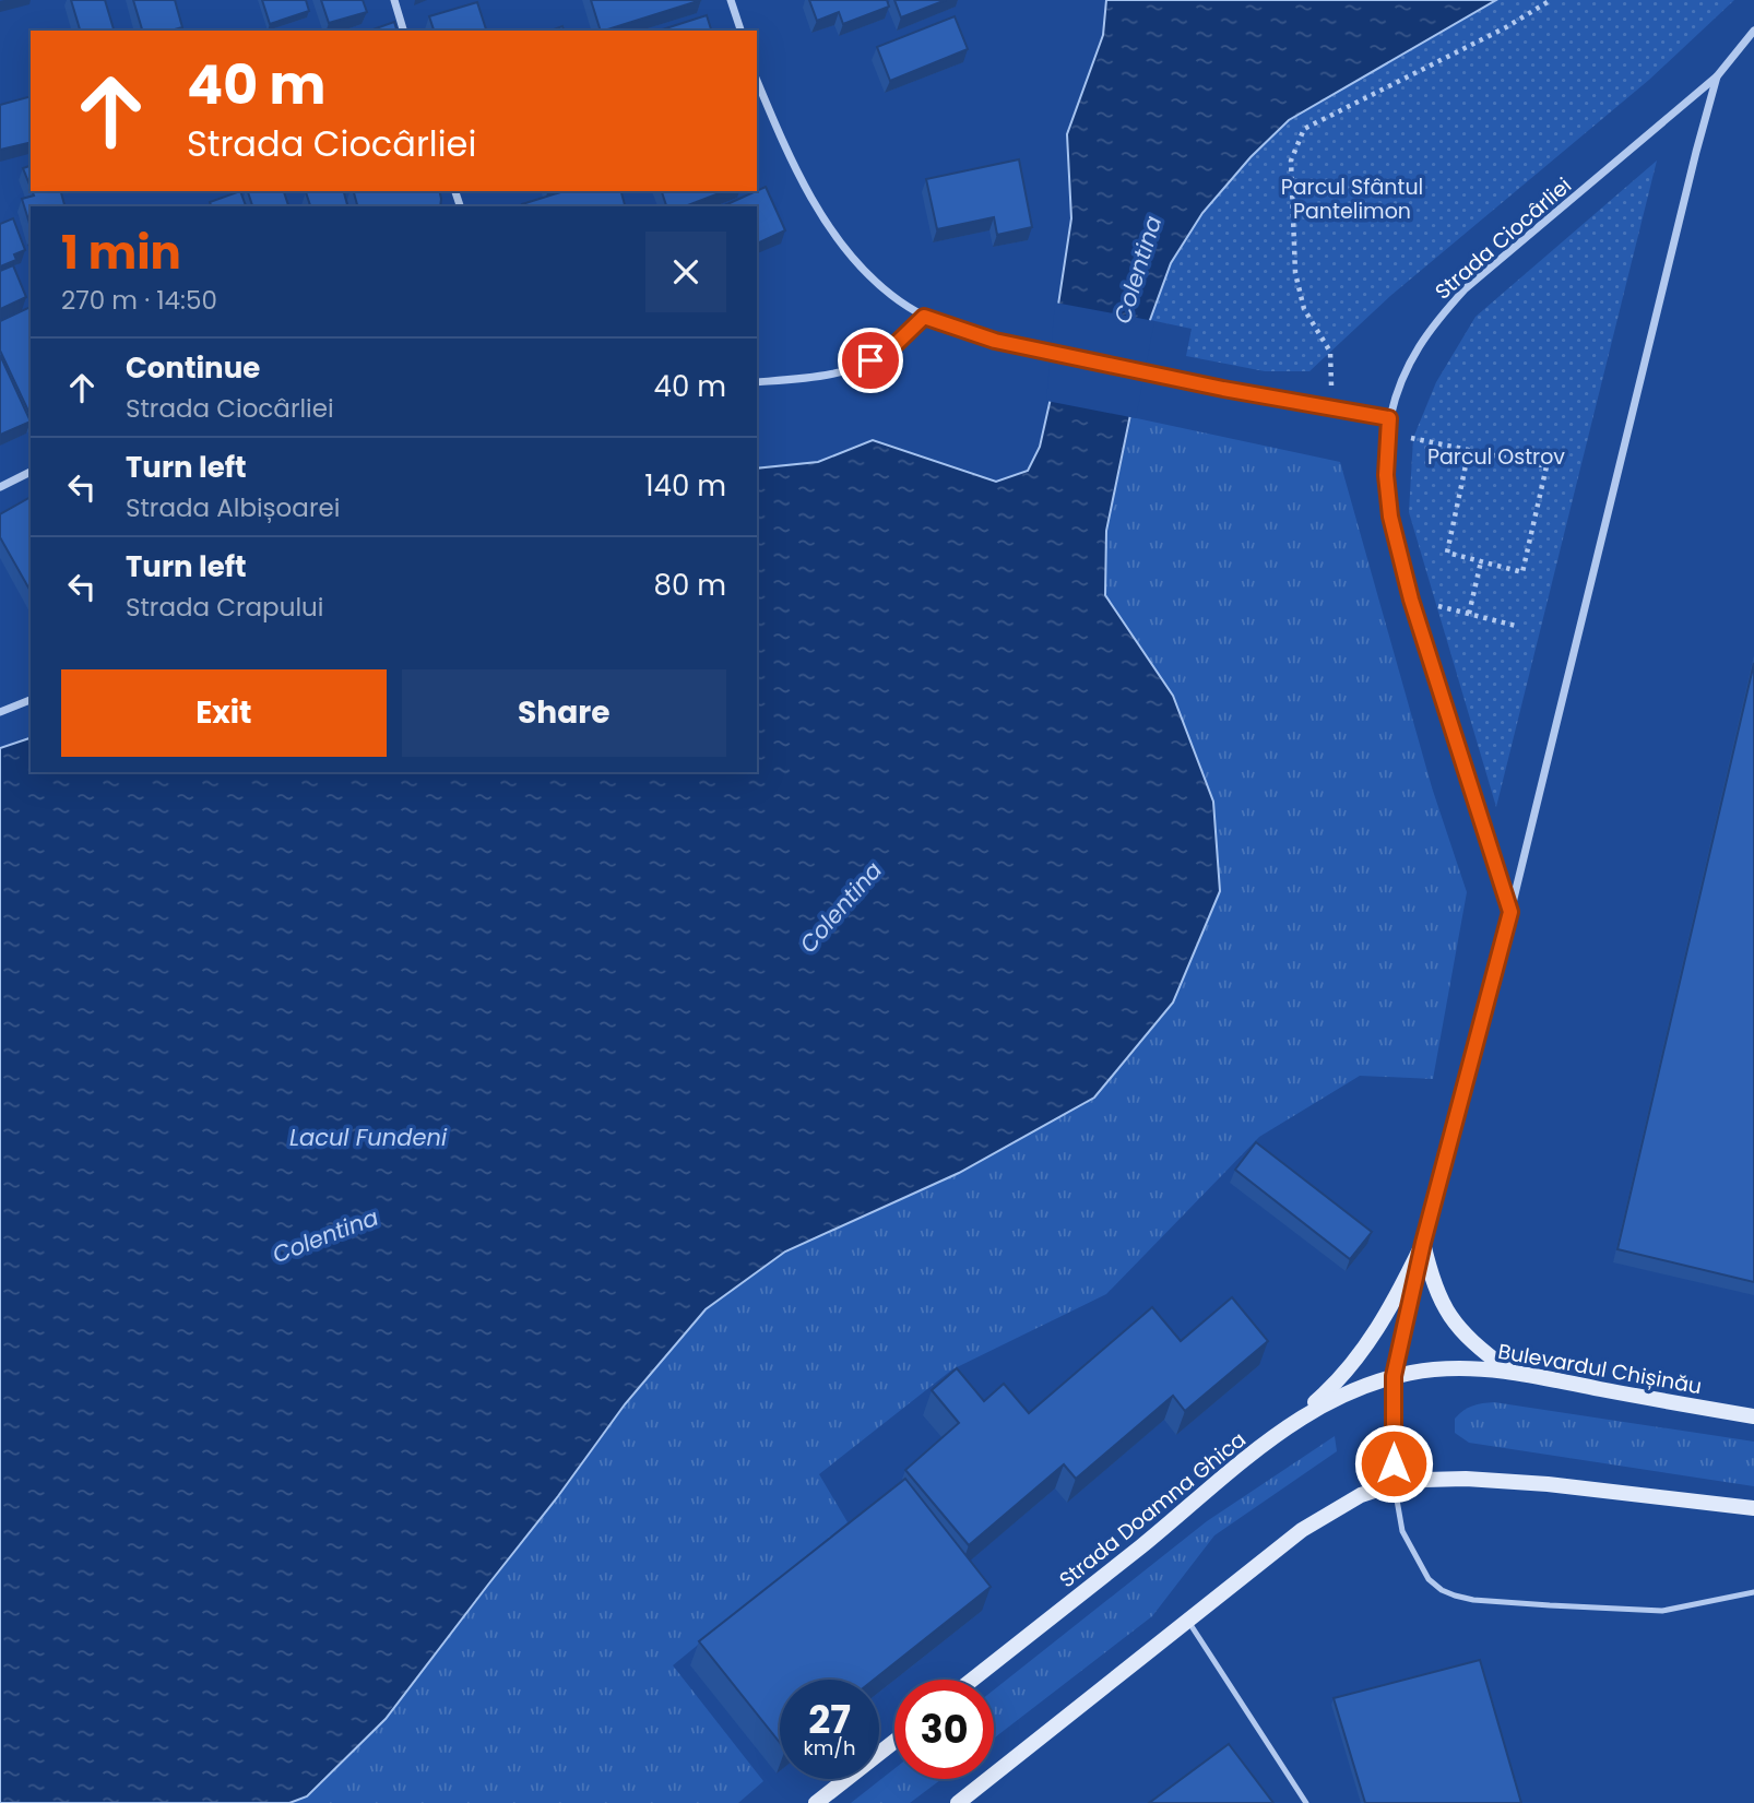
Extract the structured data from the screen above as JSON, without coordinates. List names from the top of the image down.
{
  "streets": {
    "main road": ["Bulevardul Chișinău", "Strada Doamna Ghica"],
    "street": ["Strada Ciocârliei"]
  },
  "crossings": [
    ["Strada Ciocârliei", "Bulevardul Chișinău"],
    ["Strada Ciocârliei", "Strada Doamna Ghica"],
    ["Bulevardul Chișinău", "Strada Doamna Ghica"]
  ],
  "water": ["Colentina", "Lacul Fundeni"],
  "parks": ["Parcul Sfântul Pantelimon", "Parcul Ostrov"],
  "page": {
    "turn": ["40 m", "Strada Ciocârliei"],
    "heading": ["1 min", "270 m · 14:50"],
    "list": [
      {
        "name": "Continue",
        "note": "Strada Ciocârliei",
        "value": "40 m"
      },
      {
        "name": "Turn left",
        "note": "Strada Albișoarei",
        "value": "140 m"
      },
      {
        "name": "Turn left",
        "note": "Strada Crapului",
        "value": "80 m"
      }
    ],
    "buttons": ["Exit", "Share"],
    "speed": "27 km/h",
    "limit": "30"
  }
}
